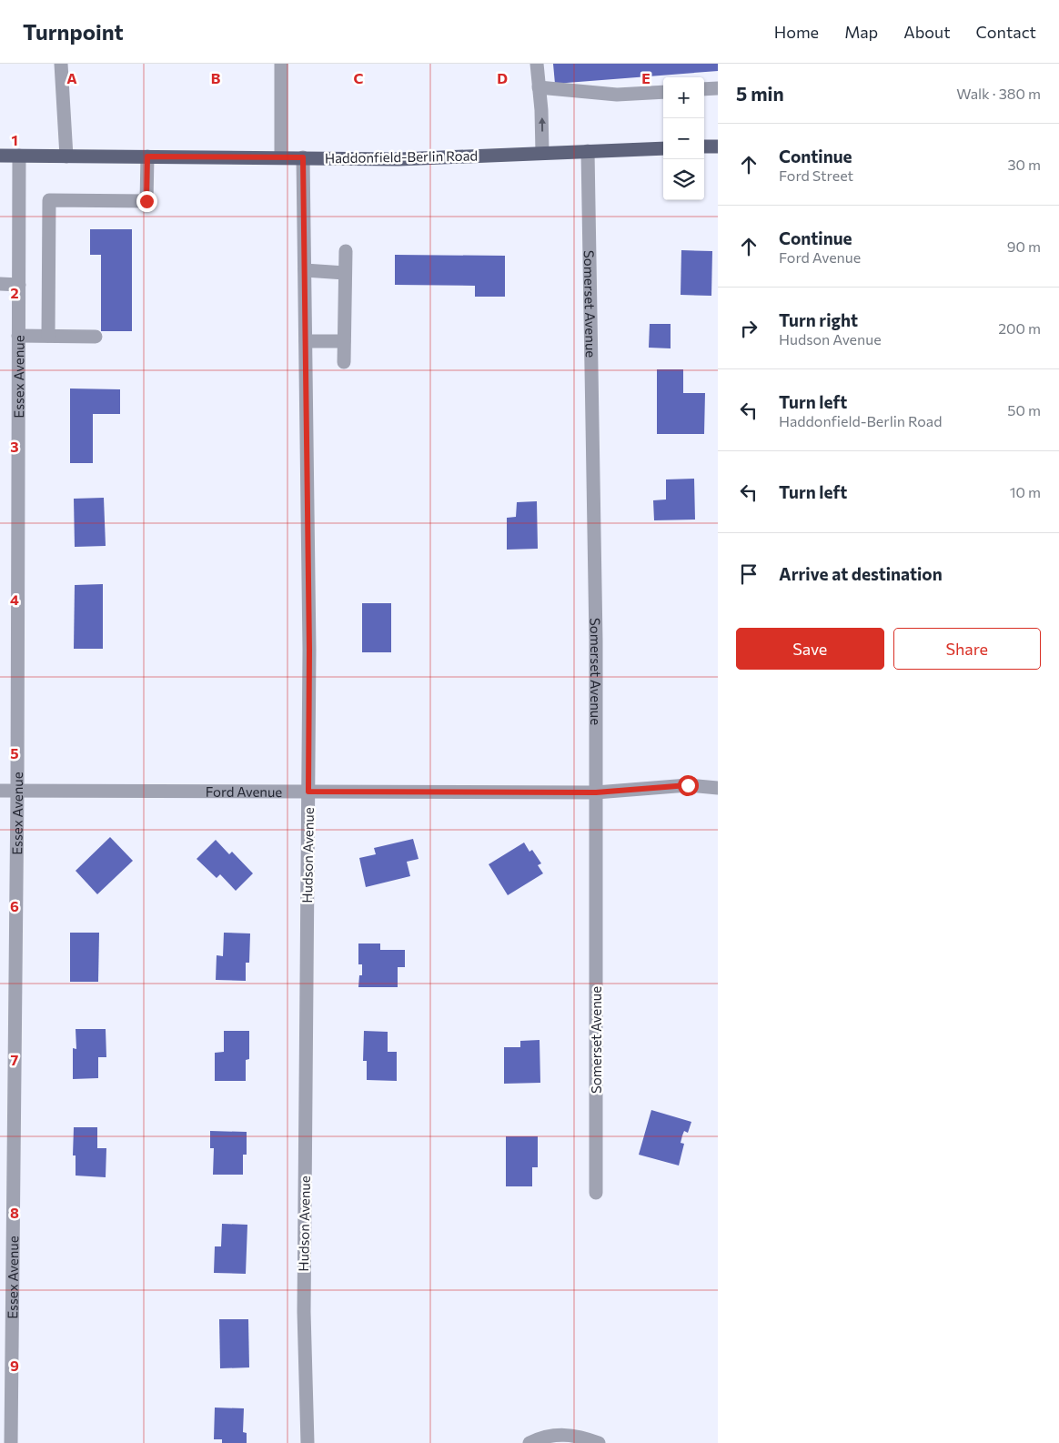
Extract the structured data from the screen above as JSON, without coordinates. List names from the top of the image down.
{
  "streets": {
    "main road": ["Haddonfield-Berlin Road"],
    "street": [
      "Somerset Avenue",
      "Essex Avenue",
      "Ford Avenue",
      "Hudson Avenue"
    ]
  },
  "crossings": [
    ["Haddonfield-Berlin Road", "Somerset Avenue"],
    ["Haddonfield-Berlin Road", "Essex Avenue"],
    ["Haddonfield-Berlin Road", "Hudson Avenue"],
    ["Somerset Avenue", "Ford Avenue"],
    ["Essex Avenue", "Ford Avenue"],
    ["Ford Avenue", "Hudson Avenue"]
  ],
  "page": {
    "header": "Turnpoint",
    "nav": [
      "Home",
      "Map",
      "About",
      "Contact"
    ],
    "heading": ["5 min", "Walk · 380 m"],
    "map_buttons": ["+", "−"],
    "list": [
      ["Continue", "Ford Street", "30 m"],
      ["Continue", "Ford Avenue", "90 m"],
      ["Turn right", "Hudson Avenue", "200 m"],
      ["Turn left", "Haddonfield-Berlin Road", "50 m"],
      ["Turn left", "10 m"],
      "Arrive at destination"
    ],
    "buttons": ["Save", "Share"]
  },
  "grid": {
    "columns": [
      "A",
      "B",
      "C",
      "D",
      "E"
    ],
    "rows": [
      "1",
      "2",
      "3",
      "4",
      "5",
      "6",
      "7",
      "8",
      "9"
    ]
  }
}
